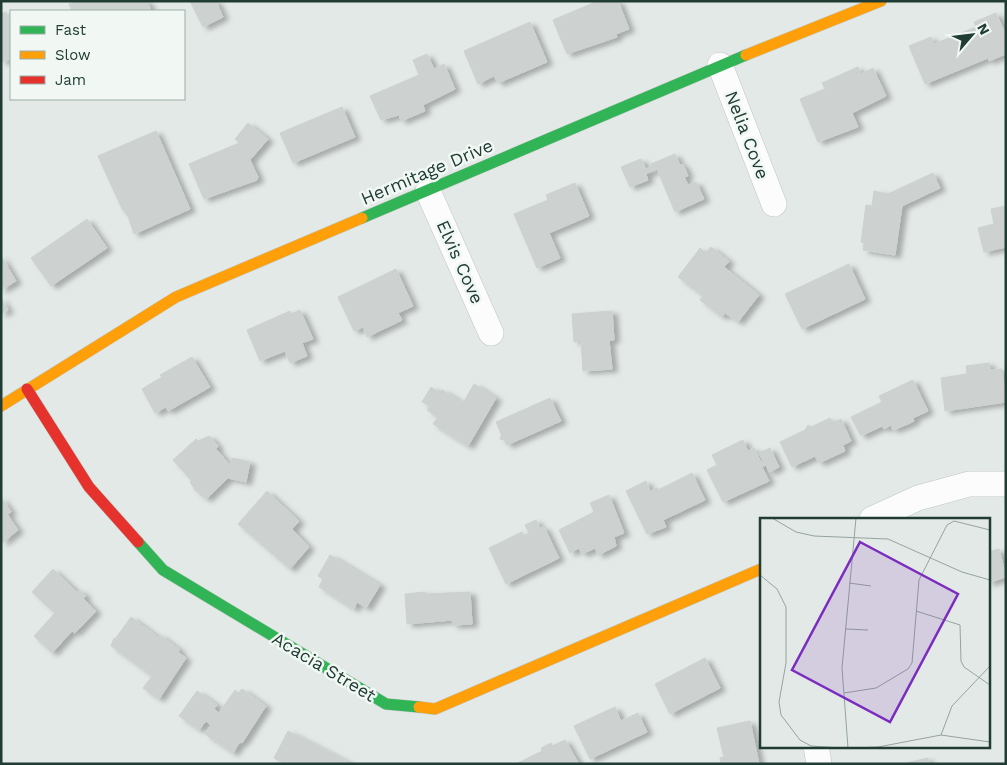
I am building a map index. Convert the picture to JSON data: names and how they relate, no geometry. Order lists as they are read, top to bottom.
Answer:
{
  "streets": {
    "street": [
      "Nelia Cove",
      "Hermitage Drive",
      "Elvis Cove",
      "Acacia Street"
    ]
  },
  "crossings": [
    ["Nelia Cove", "Hermitage Drive"],
    ["Hermitage Drive", "Elvis Cove"],
    ["Hermitage Drive", "Acacia Street"]
  ],
  "legend": ["Fast", "Slow", "Jam"],
  "north": "top right"
}
